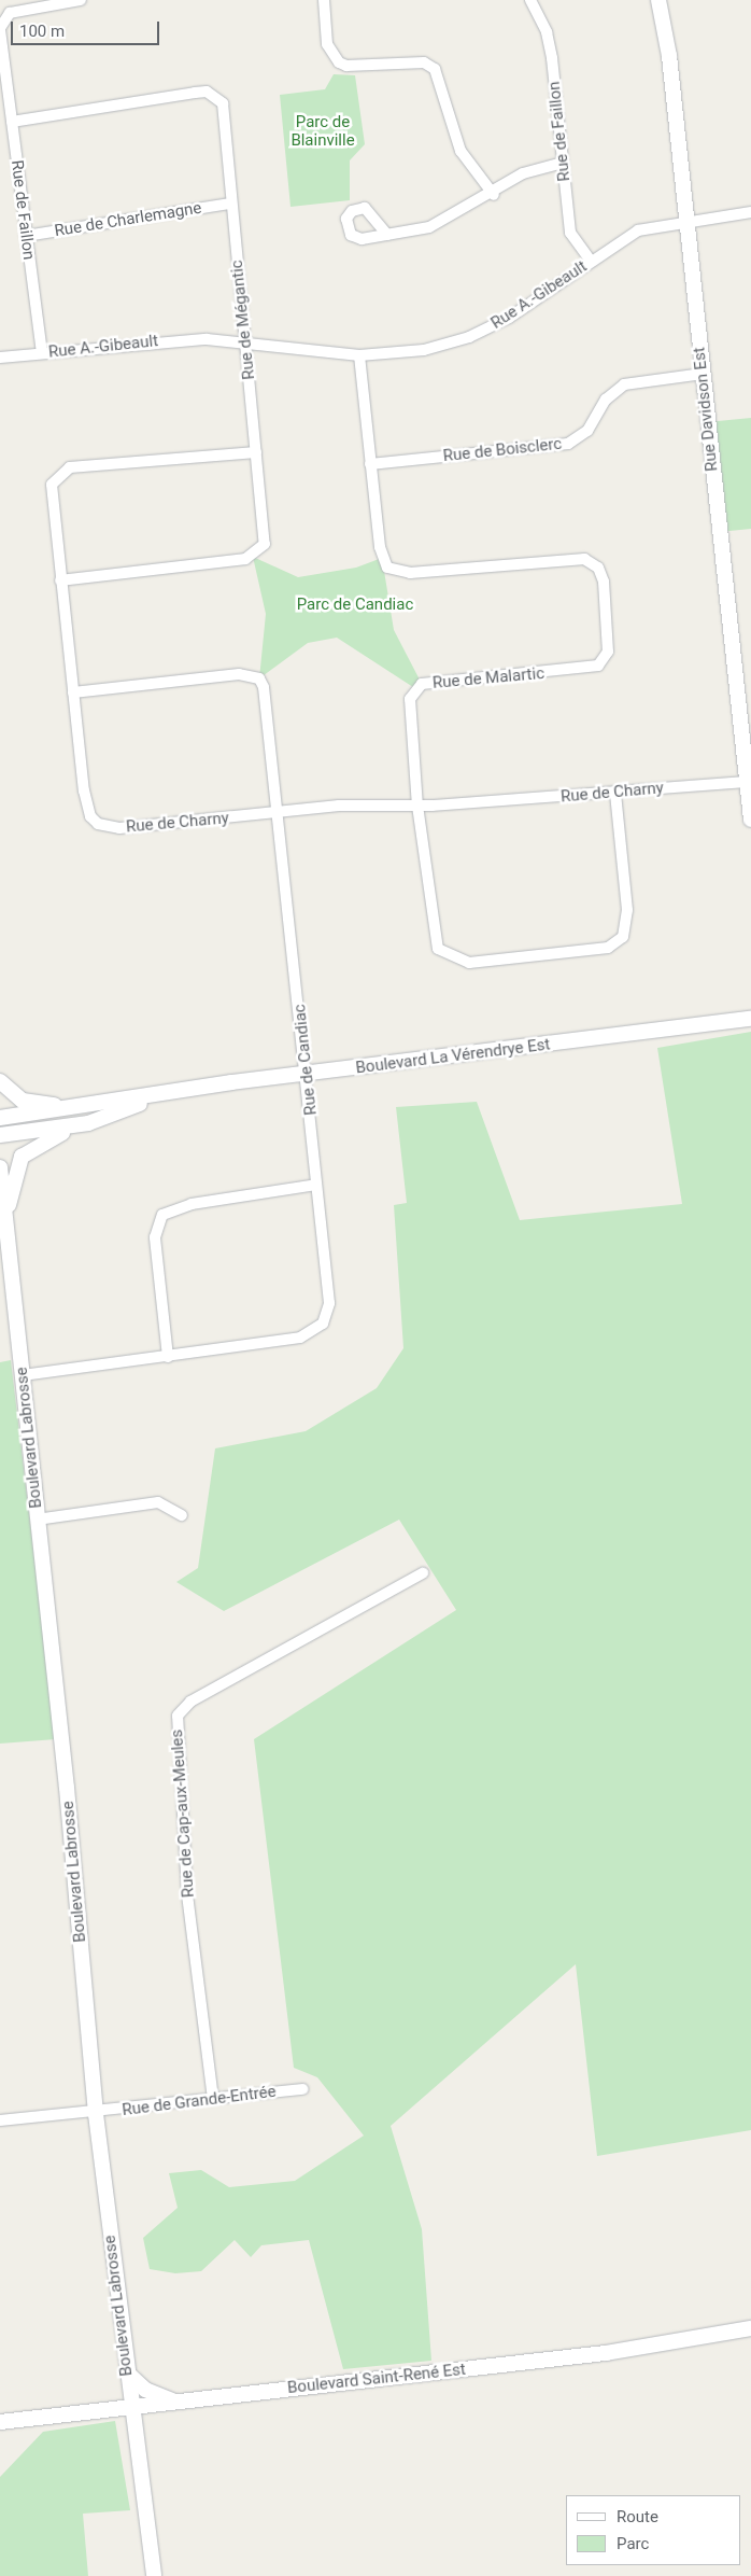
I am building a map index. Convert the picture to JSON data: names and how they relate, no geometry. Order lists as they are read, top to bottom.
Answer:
{
  "streets": {
    "street": [
      "Rue de Faillon",
      "Rue de Charlemagne",
      "Rue A.-Gibeault",
      "Rue de Mégantic",
      "Rue Davidson Est",
      "Rue de Boisclerc",
      "Rue de Malartic",
      "Rue de Charny",
      "Boulevard La Vérendrye Est",
      "Rue de Candiac",
      "Boulevard Labrosse",
      "Rue de Cap-aux-Meules",
      "Rue de Grande-Entrée",
      "Boulevard Saint-René Est"
    ]
  },
  "crossings": [
    ["Rue de Faillon", "Rue de Charlemagne"],
    ["Rue de Faillon", "Rue A.-Gibeault"],
    ["Rue de Faillon", "Rue de Mégantic"],
    ["Rue de Charlemagne", "Rue de Mégantic"],
    ["Rue A.-Gibeault", "Rue de Mégantic"],
    ["Rue A.-Gibeault", "Rue Davidson Est"],
    ["Rue A.-Gibeault", "Rue de Malartic"],
    ["Rue de Mégantic", "Rue de Charny"],
    ["Rue Davidson Est", "Rue de Boisclerc"],
    ["Rue Davidson Est", "Rue de Charny"],
    ["Rue de Boisclerc", "Rue de Malartic"],
    ["Rue de Malartic", "Rue de Charny"],
    ["Rue de Charny", "Rue de Candiac"],
    ["Boulevard La Vérendrye Est", "Rue de Candiac"],
    ["Rue de Candiac", "Boulevard Labrosse"],
    ["Boulevard Labrosse", "Rue de Grande-Entrée"],
    ["Boulevard Labrosse", "Boulevard Saint-René Est"],
    ["Rue de Cap-aux-Meules", "Rue de Grande-Entrée"]
  ],
  "parks": ["Parc de Blainville", "Parc de Candiac"],
  "legend": ["Route", "Parc"],
  "scale_bar": "100 m"
}
